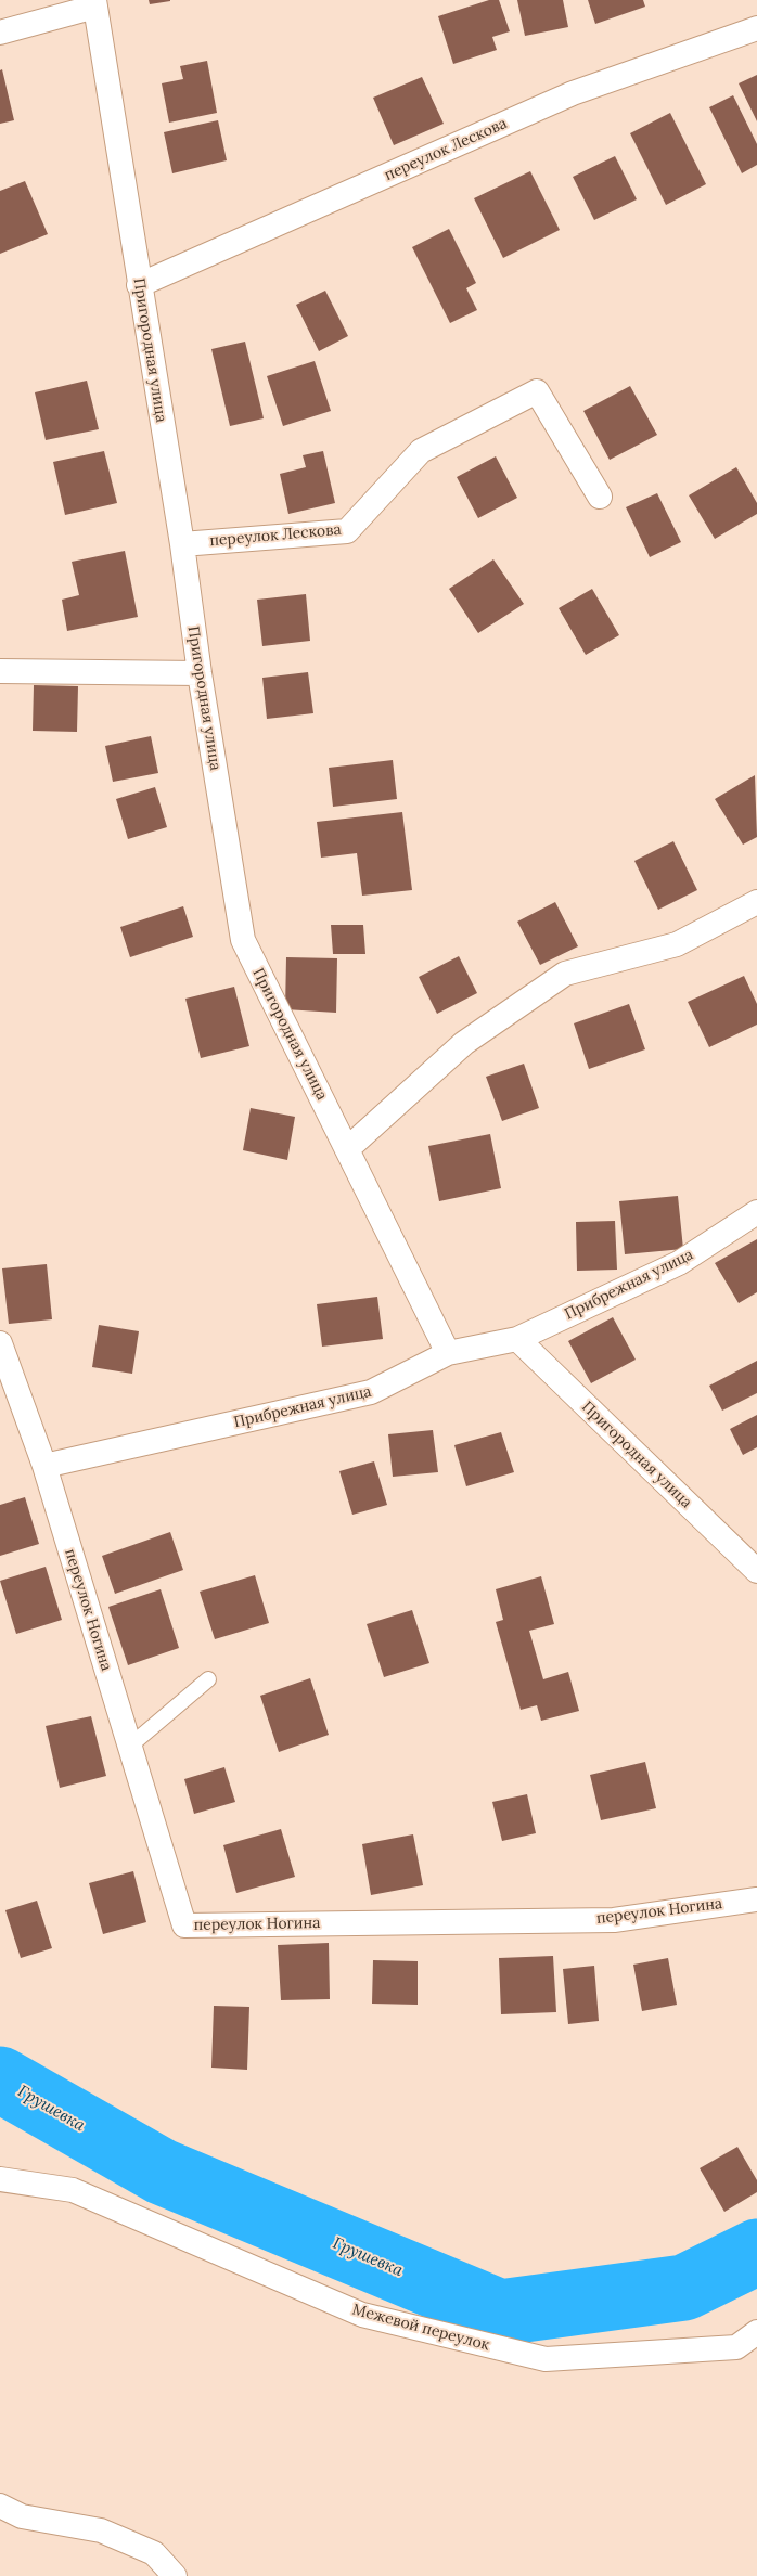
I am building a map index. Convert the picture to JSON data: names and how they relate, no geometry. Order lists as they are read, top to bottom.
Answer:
{
  "streets": {
    "street": [
      "переулок Лескова",
      "Пригородная улица",
      "Прибрежная улица",
      "переулок Ногина",
      "Межевой переулок"
    ]
  },
  "crossings": [
    ["переулок Лескова", "Пригородная улица"],
    ["Пригородная улица", "Прибрежная улица"],
    ["Прибрежная улица", "переулок Ногина"]
  ],
  "water": ["Грушевка"]
}
